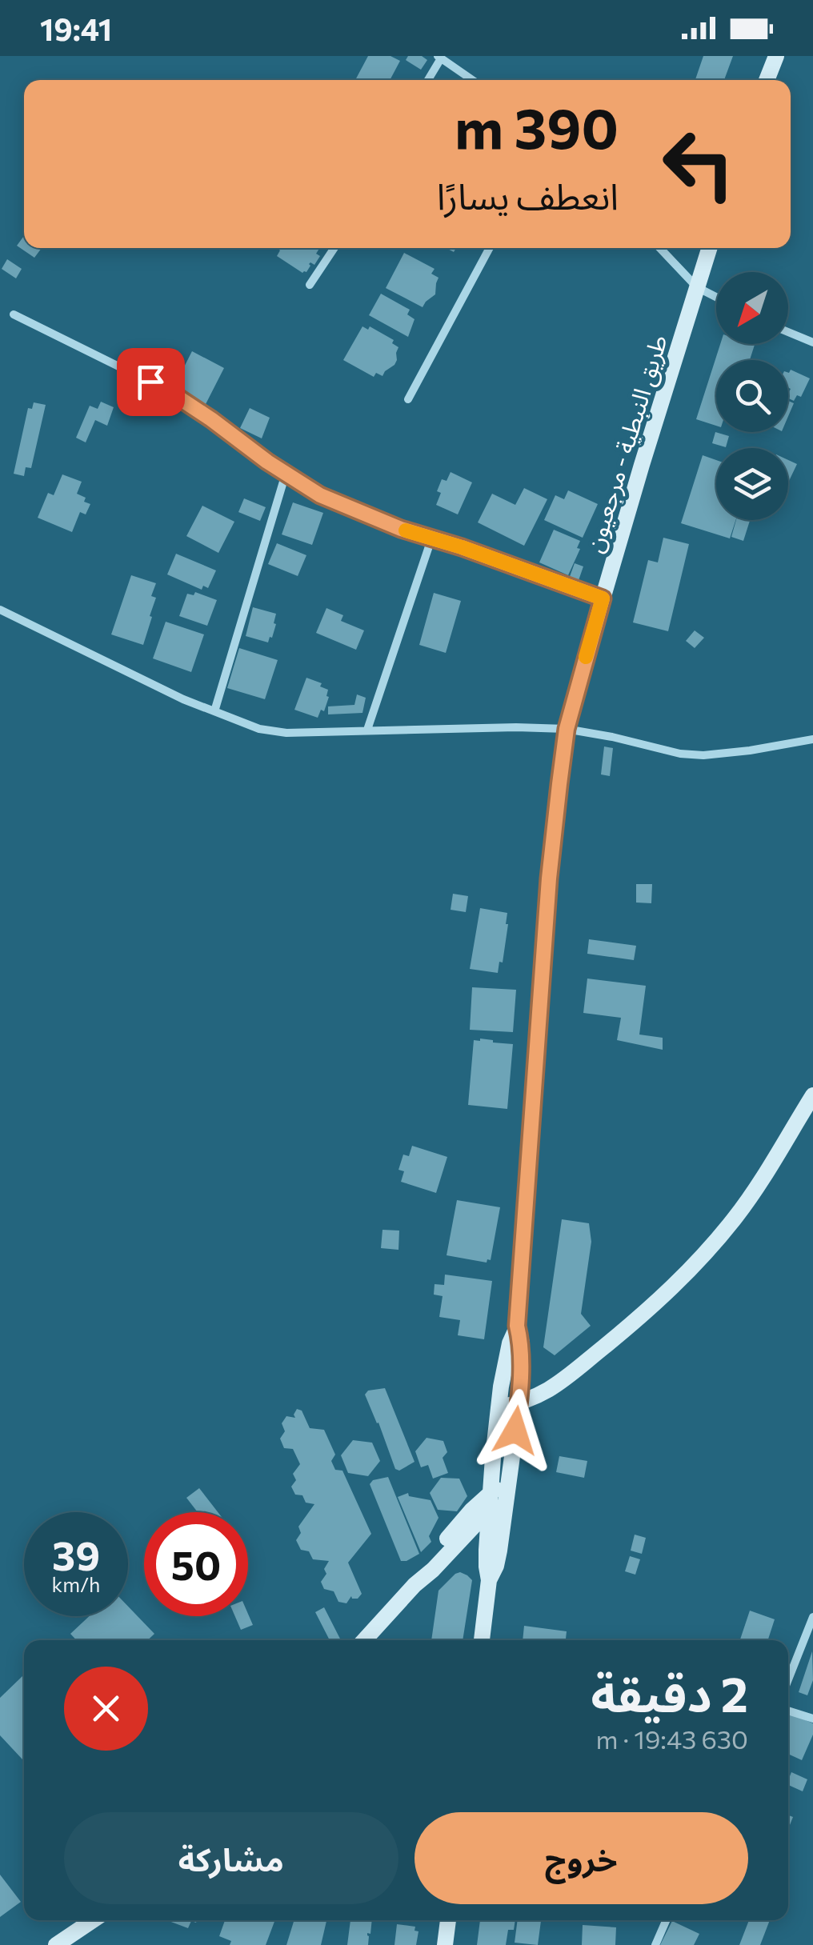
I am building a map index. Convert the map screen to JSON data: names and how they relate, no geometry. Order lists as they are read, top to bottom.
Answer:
{
  "streets": {
    "main road": ["طريق النبطية - مرجعيون"]
  },
  "north": "bottom left",
  "page": {
    "status": "19:41",
    "turn": ["390 m", "انعطف يسارًا"],
    "speed": "39 km/h",
    "limit": "50",
    "heading": ["2 دقيقة", "630 m · 19:43"],
    "buttons": ["خروج", "مشاركة"]
  }
}
